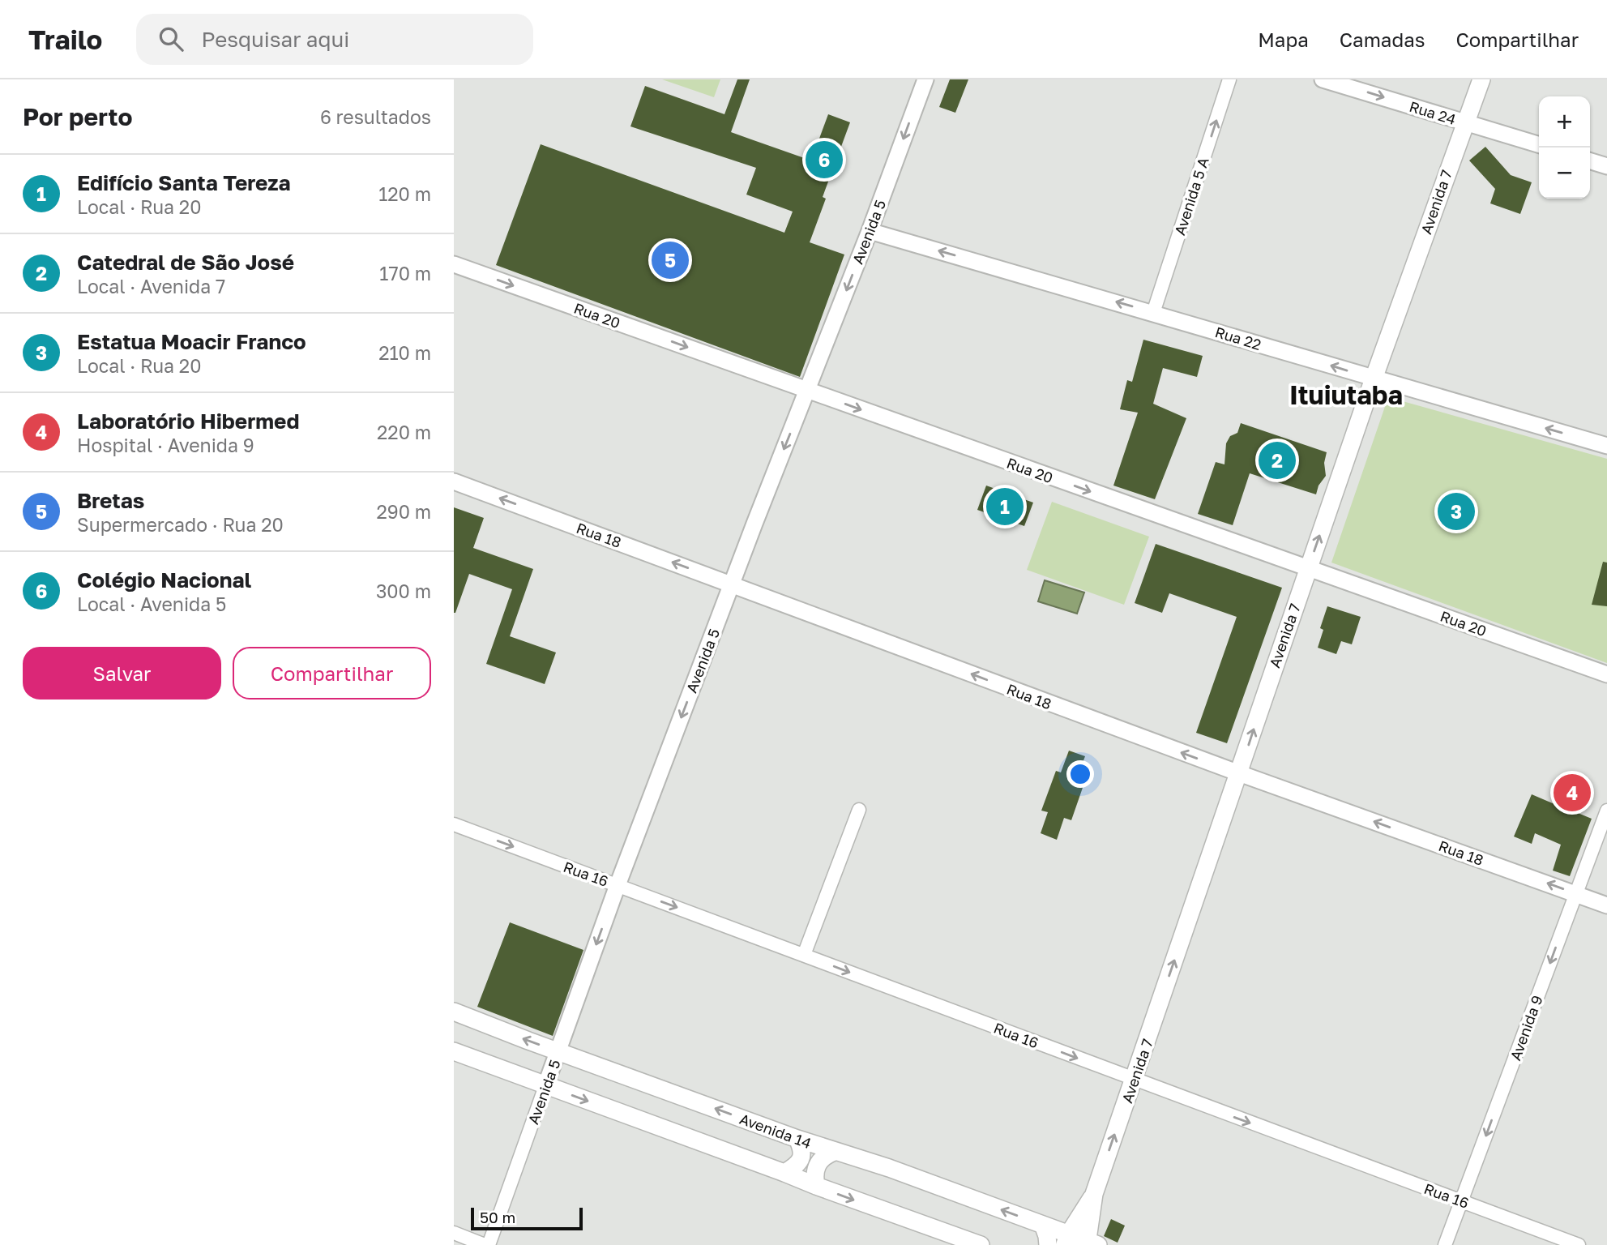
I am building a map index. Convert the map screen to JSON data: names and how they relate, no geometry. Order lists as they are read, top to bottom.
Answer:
{
  "streets": {
    "main road": ["Avenida 7", "Avenida 14"],
    "street": [
      "Rua 24",
      "Avenida 5 A",
      "Avenida 5",
      "Rua 20",
      "Rua 22",
      "Rua 18",
      "Rua 16",
      "Avenida 9"
    ]
  },
  "crossings": [
    ["Rua 24", "Avenida 7"],
    ["Avenida 5 A", "Rua 22"],
    ["Avenida 7", "Rua 20"],
    ["Avenida 7", "Rua 22"],
    ["Avenida 7", "Rua 18"],
    ["Avenida 7", "Rua 16"],
    ["Avenida 7", "Avenida 14"],
    ["Avenida 5", "Rua 20"],
    ["Avenida 5", "Rua 22"],
    ["Avenida 5", "Rua 18"],
    ["Avenida 5", "Rua 16"],
    ["Avenida 5", "Avenida 14"],
    ["Rua 18", "Avenida 9"],
    ["Rua 16", "Avenida 9"]
  ],
  "one_way": [
    "Rua 24",
    "Avenida 5 A",
    "Avenida 7",
    "Avenida 5",
    "Rua 20",
    "Rua 22",
    "Rua 18",
    "Rua 16",
    "Avenida 9"
  ],
  "districts": ["Ituiutaba"],
  "scale_bar": "50 m",
  "page": {
    "header": "Trailo",
    "search": "Pesquisar aqui",
    "nav": ["Mapa", "Camadas", "Compartilhar"],
    "heading": ["Por perto", "6 resultados"],
    "map_buttons": ["+", "−"],
    "pins": [
      "6",
      "5",
      "2",
      "1",
      "3",
      "4"
    ],
    "list": [
      {
        "mark": "1",
        "name": "Edifício Santa Tereza",
        "note": "Local · Rua 20",
        "value": "120 m"
      },
      {
        "mark": "2",
        "name": "Catedral de São José",
        "note": "Local · Avenida 7",
        "value": "170 m"
      },
      {
        "mark": "3",
        "name": "Estatua Moacir Franco",
        "note": "Local · Rua 20",
        "value": "210 m"
      },
      {
        "mark": "4",
        "name": "Laboratório Hibermed",
        "note": "Hospital · Avenida 9",
        "value": "220 m"
      },
      {
        "mark": "5",
        "name": "Bretas",
        "note": "Supermercado · Rua 20",
        "value": "290 m"
      },
      {
        "mark": "6",
        "name": "Colégio Nacional",
        "note": "Local · Avenida 5",
        "value": "300 m"
      }
    ],
    "buttons": ["Salvar", "Compartilhar"],
    "scale": "50 m"
  }
}
